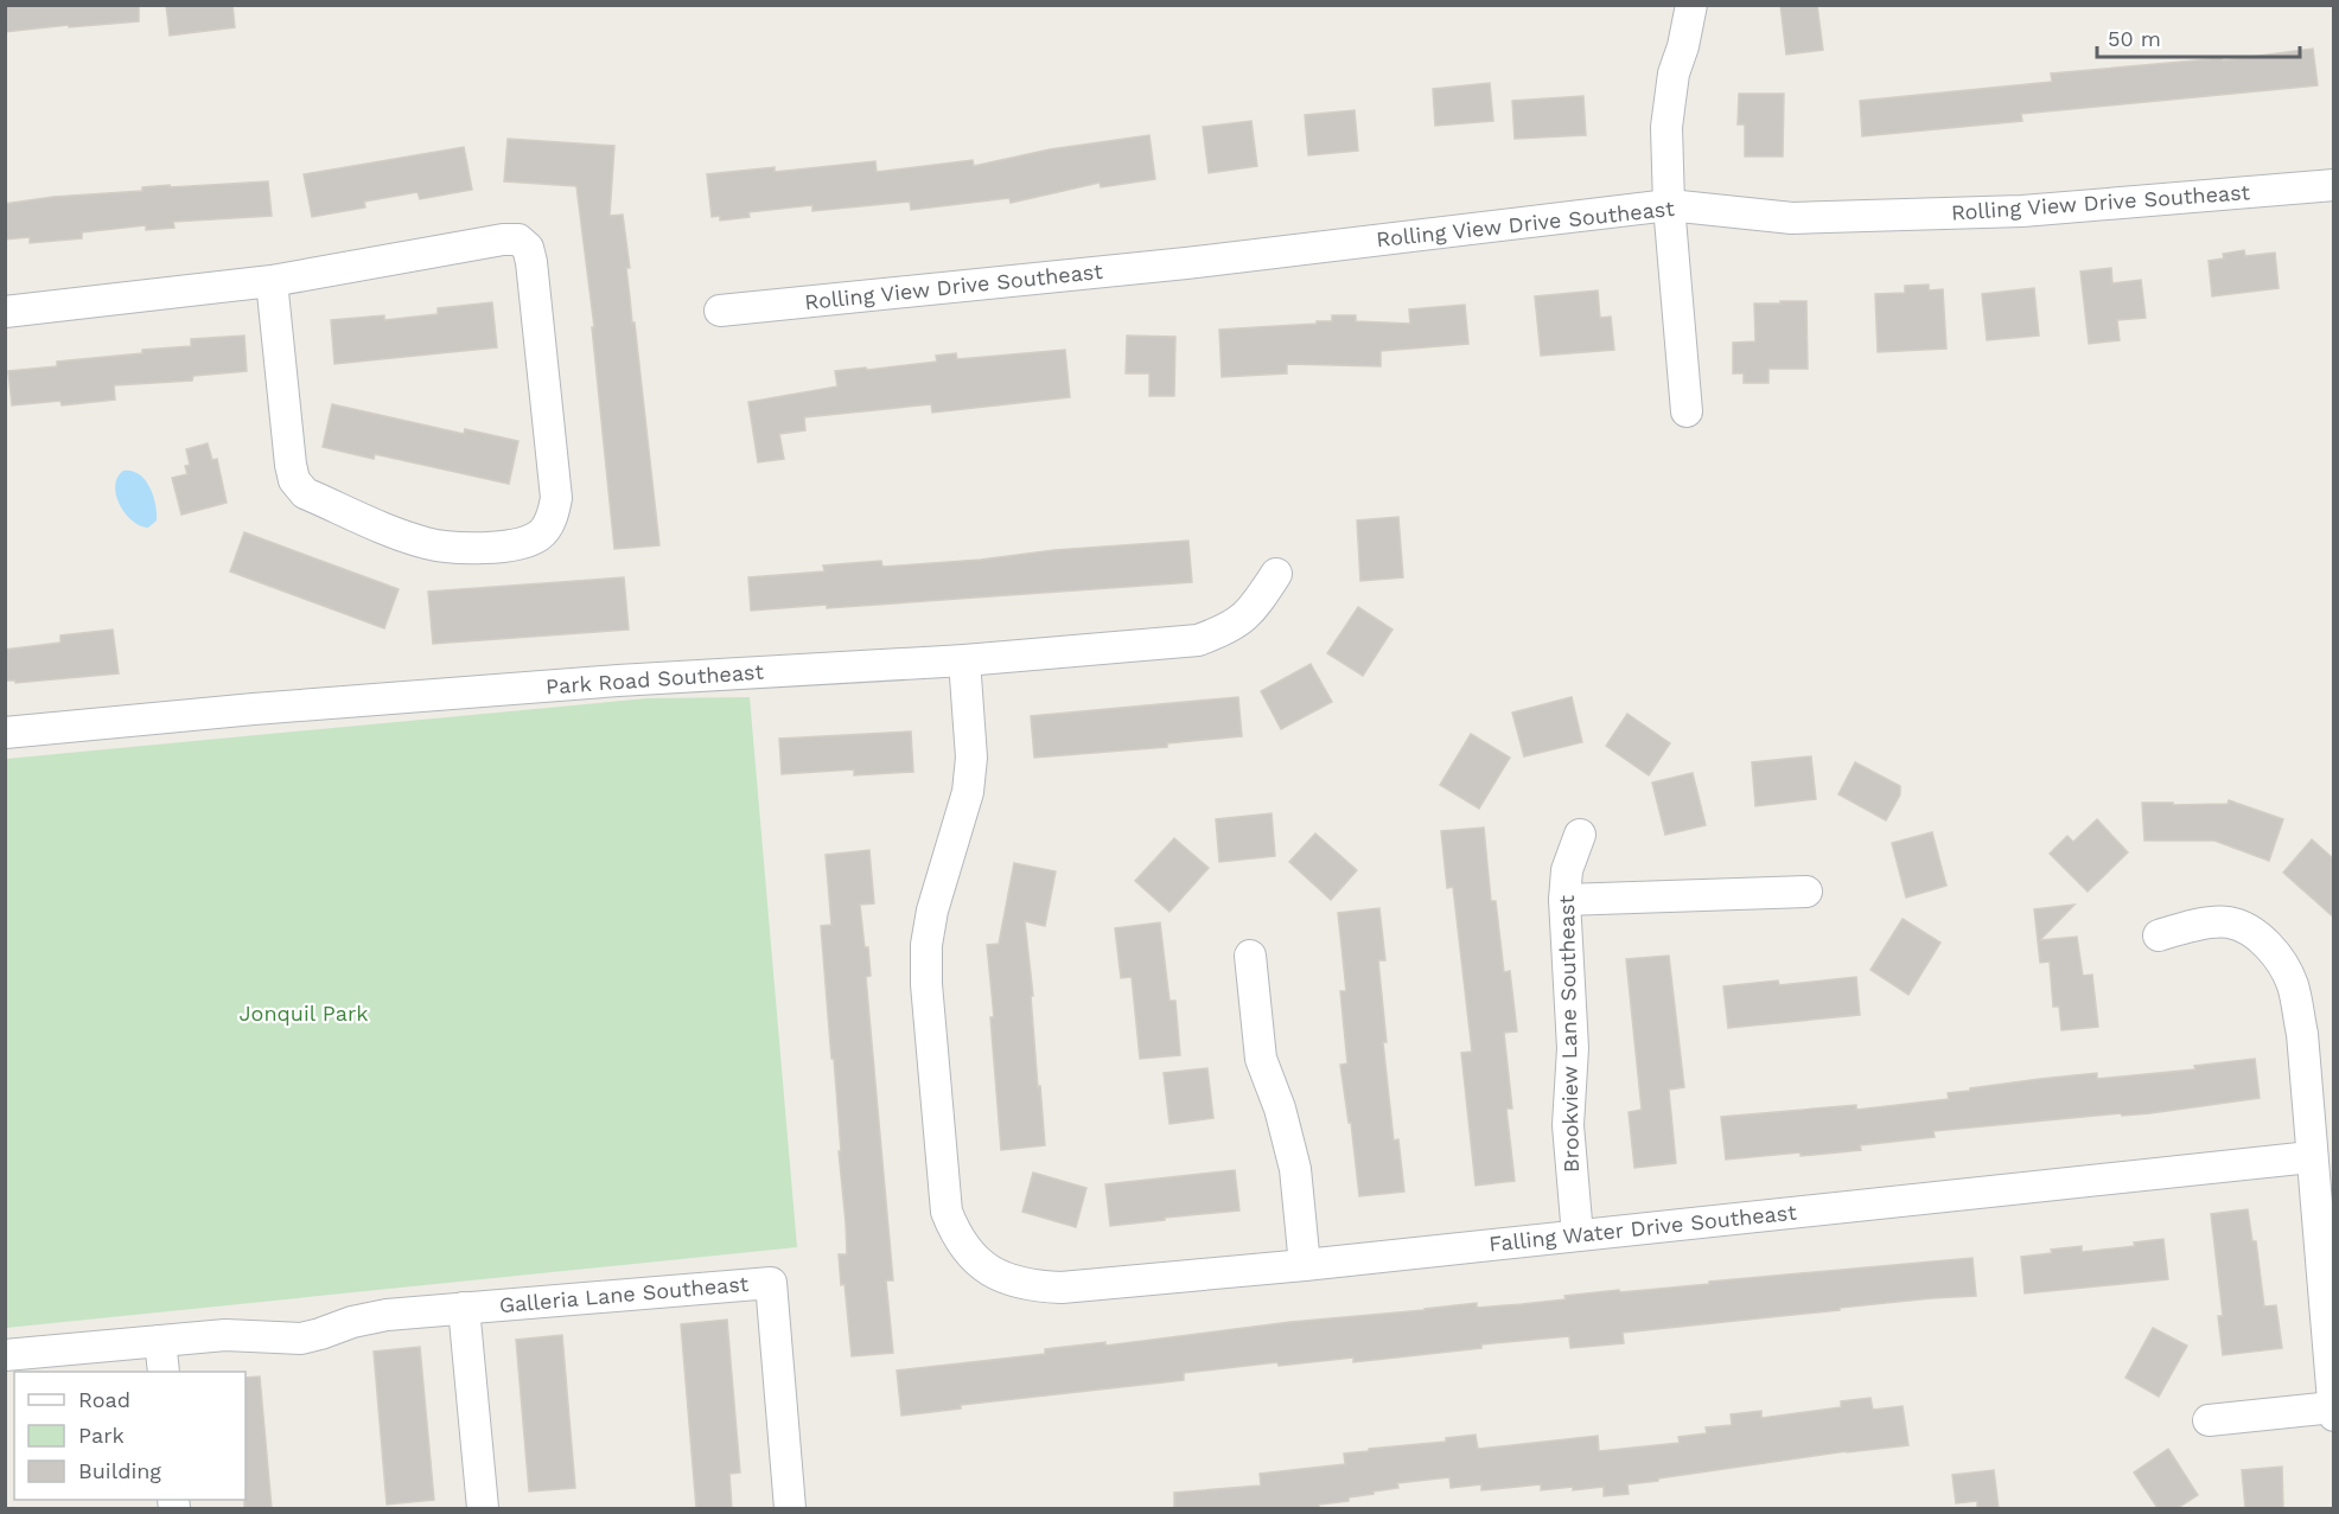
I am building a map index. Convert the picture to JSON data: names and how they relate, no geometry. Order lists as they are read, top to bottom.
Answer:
{
  "streets": {
    "street": [
      "Rolling View Drive Southeast",
      "Park Road Southeast",
      "Brookview Lane Southeast",
      "Falling Water Drive Southeast",
      "Galleria Lane Southeast"
    ]
  },
  "crossings": [
    ["Park Road Southeast", "Falling Water Drive Southeast"],
    ["Brookview Lane Southeast", "Falling Water Drive Southeast"]
  ],
  "parks": ["Jonquil Park"],
  "legend": ["Road", "Park", "Building"],
  "scale_bar": "50 m"
}
